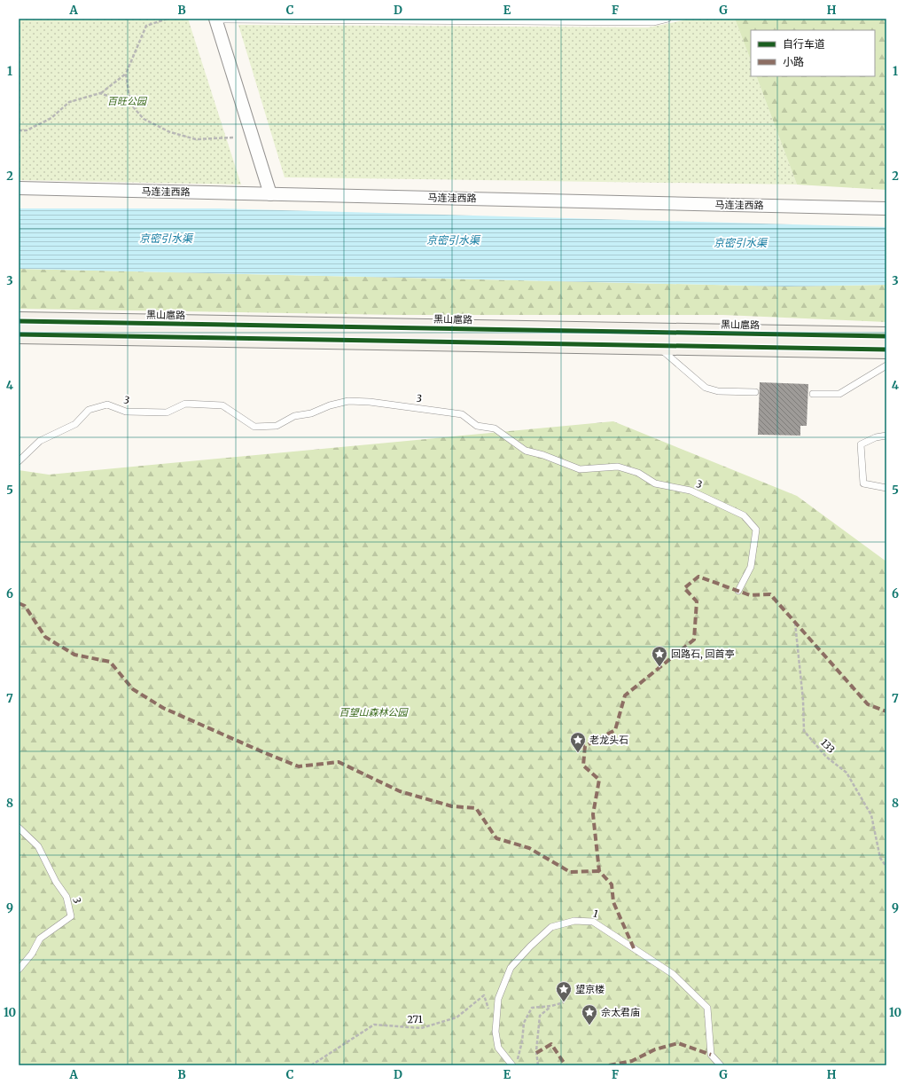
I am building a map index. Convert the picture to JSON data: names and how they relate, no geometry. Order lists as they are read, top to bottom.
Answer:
{
  "streets": {
    "main road": ["黑山扈路"],
    "street": ["马连洼西路"],
    "lane": ["3", "1"],
    "path": ["133", "271"]
  },
  "crossings": [
    ["1", "271"]
  ],
  "water": ["京密引水渠"],
  "parks": ["百旺公园", "百望山森林公园"],
  "places": {
    "place": [
      "回路石, 回首亭",
      "老龙头石",
      "望京楼",
      "佘太君庙"
    ]
  },
  "legend": ["自行车道", "小路"],
  "grid": {
    "columns": [
      "A",
      "B",
      "C",
      "D",
      "E",
      "F",
      "G",
      "H"
    ],
    "rows": [
      "1",
      "2",
      "3",
      "4",
      "5",
      "6",
      "7",
      "8",
      "9",
      "10"
    ]
  }
}
